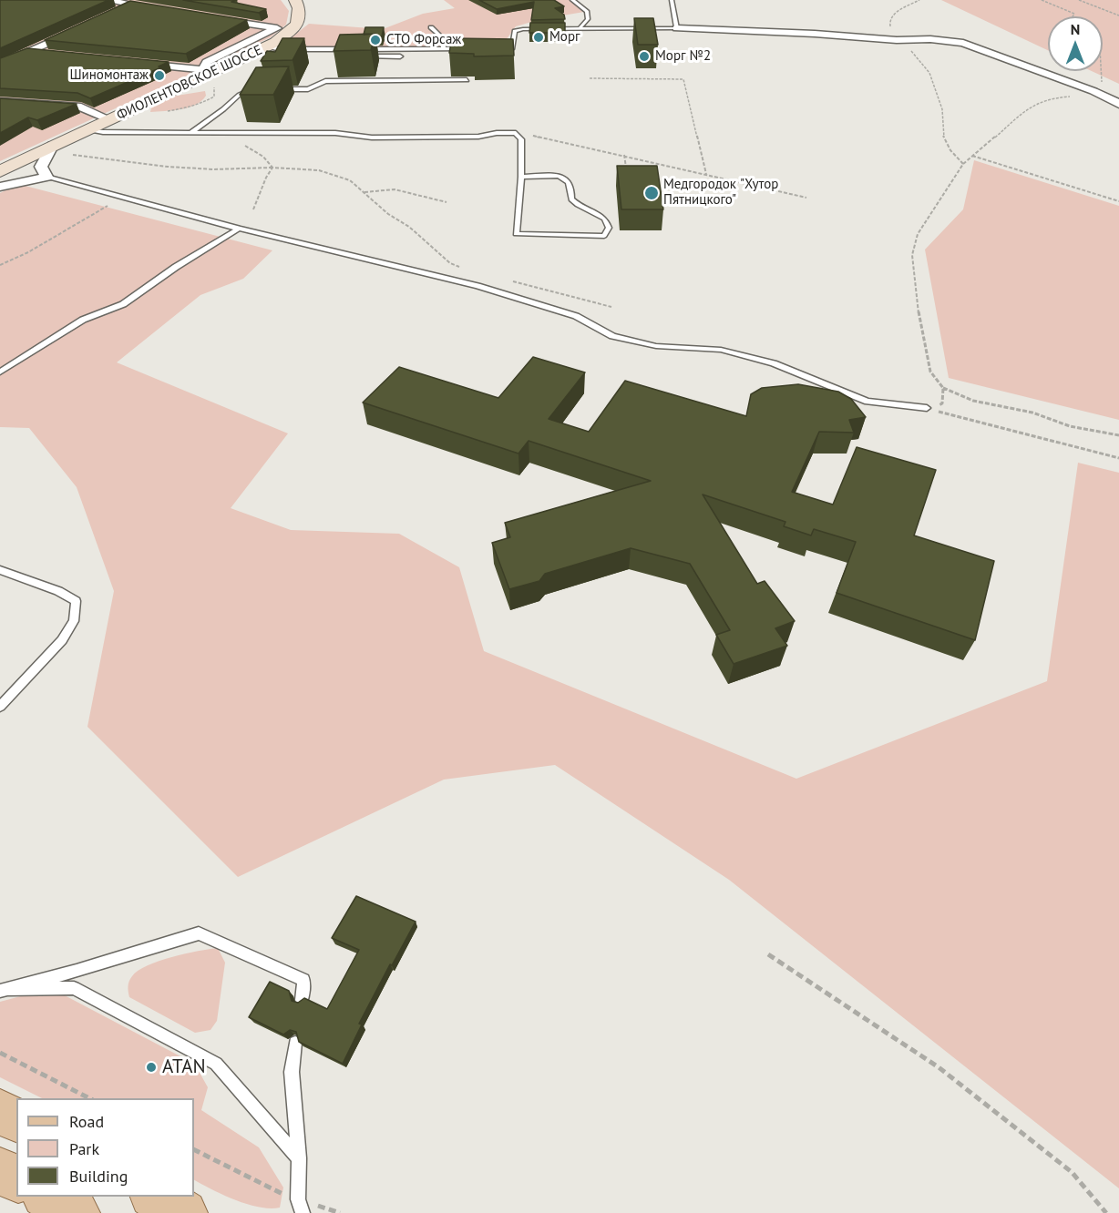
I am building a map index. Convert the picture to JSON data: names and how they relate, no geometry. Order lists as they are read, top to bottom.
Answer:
{
  "streets": {
    "main road": ["ФИОЛЕНТОВСКОЕ ШОССЕ"]
  },
  "places": [
    "Морг",
    "СТО Форсаж",
    "Морг №2",
    "Шиномонтаж",
    "Медгородок \"Хутор Пятницкого\"",
    "ATAN"
  ],
  "legend": ["Road", "Park", "Building"],
  "north": "top"
}
